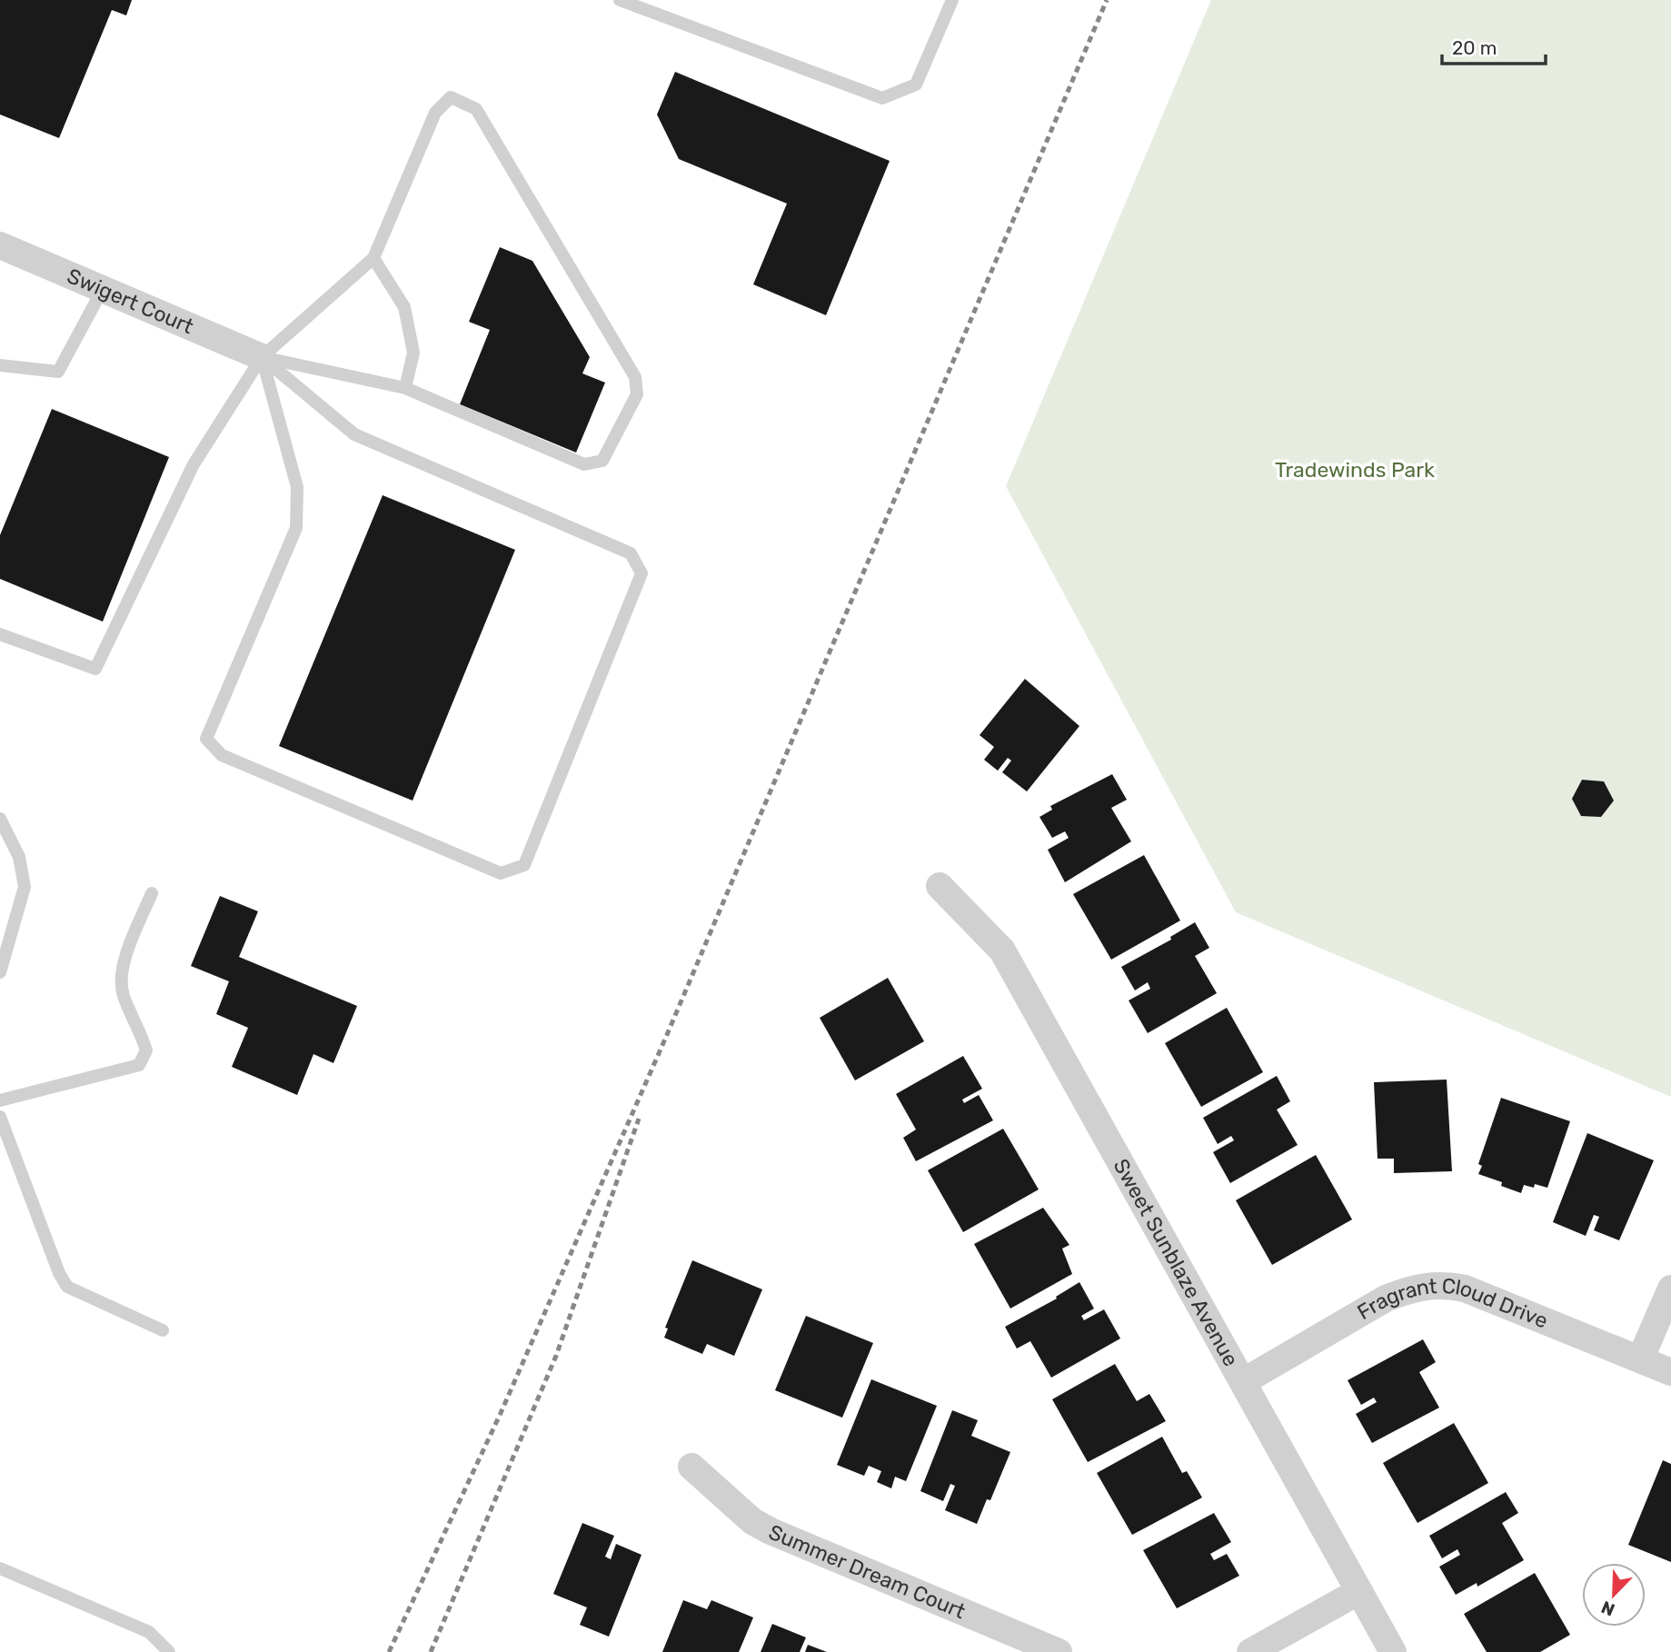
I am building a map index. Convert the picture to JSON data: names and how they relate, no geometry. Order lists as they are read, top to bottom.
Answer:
{
  "streets": {
    "street": [
      "Swigert Court",
      "Sweet Sunblaze Avenue",
      "Fragrant Cloud Drive",
      "Summer Dream Court"
    ]
  },
  "crossings": [
    ["Sweet Sunblaze Avenue", "Fragrant Cloud Drive"]
  ],
  "parks": ["Tradewinds Park"],
  "scale_bar": "20 m",
  "north": "bottom left"
}
